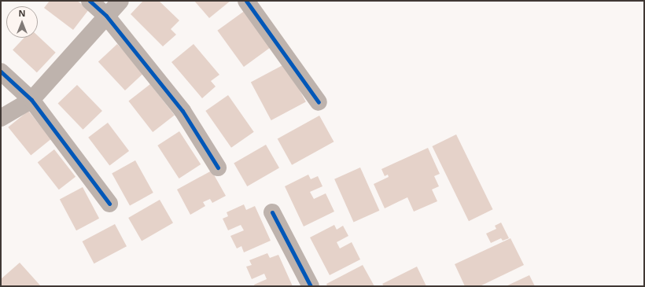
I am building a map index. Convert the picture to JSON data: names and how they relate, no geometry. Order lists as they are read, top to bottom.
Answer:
{
  "north": "top"
}
